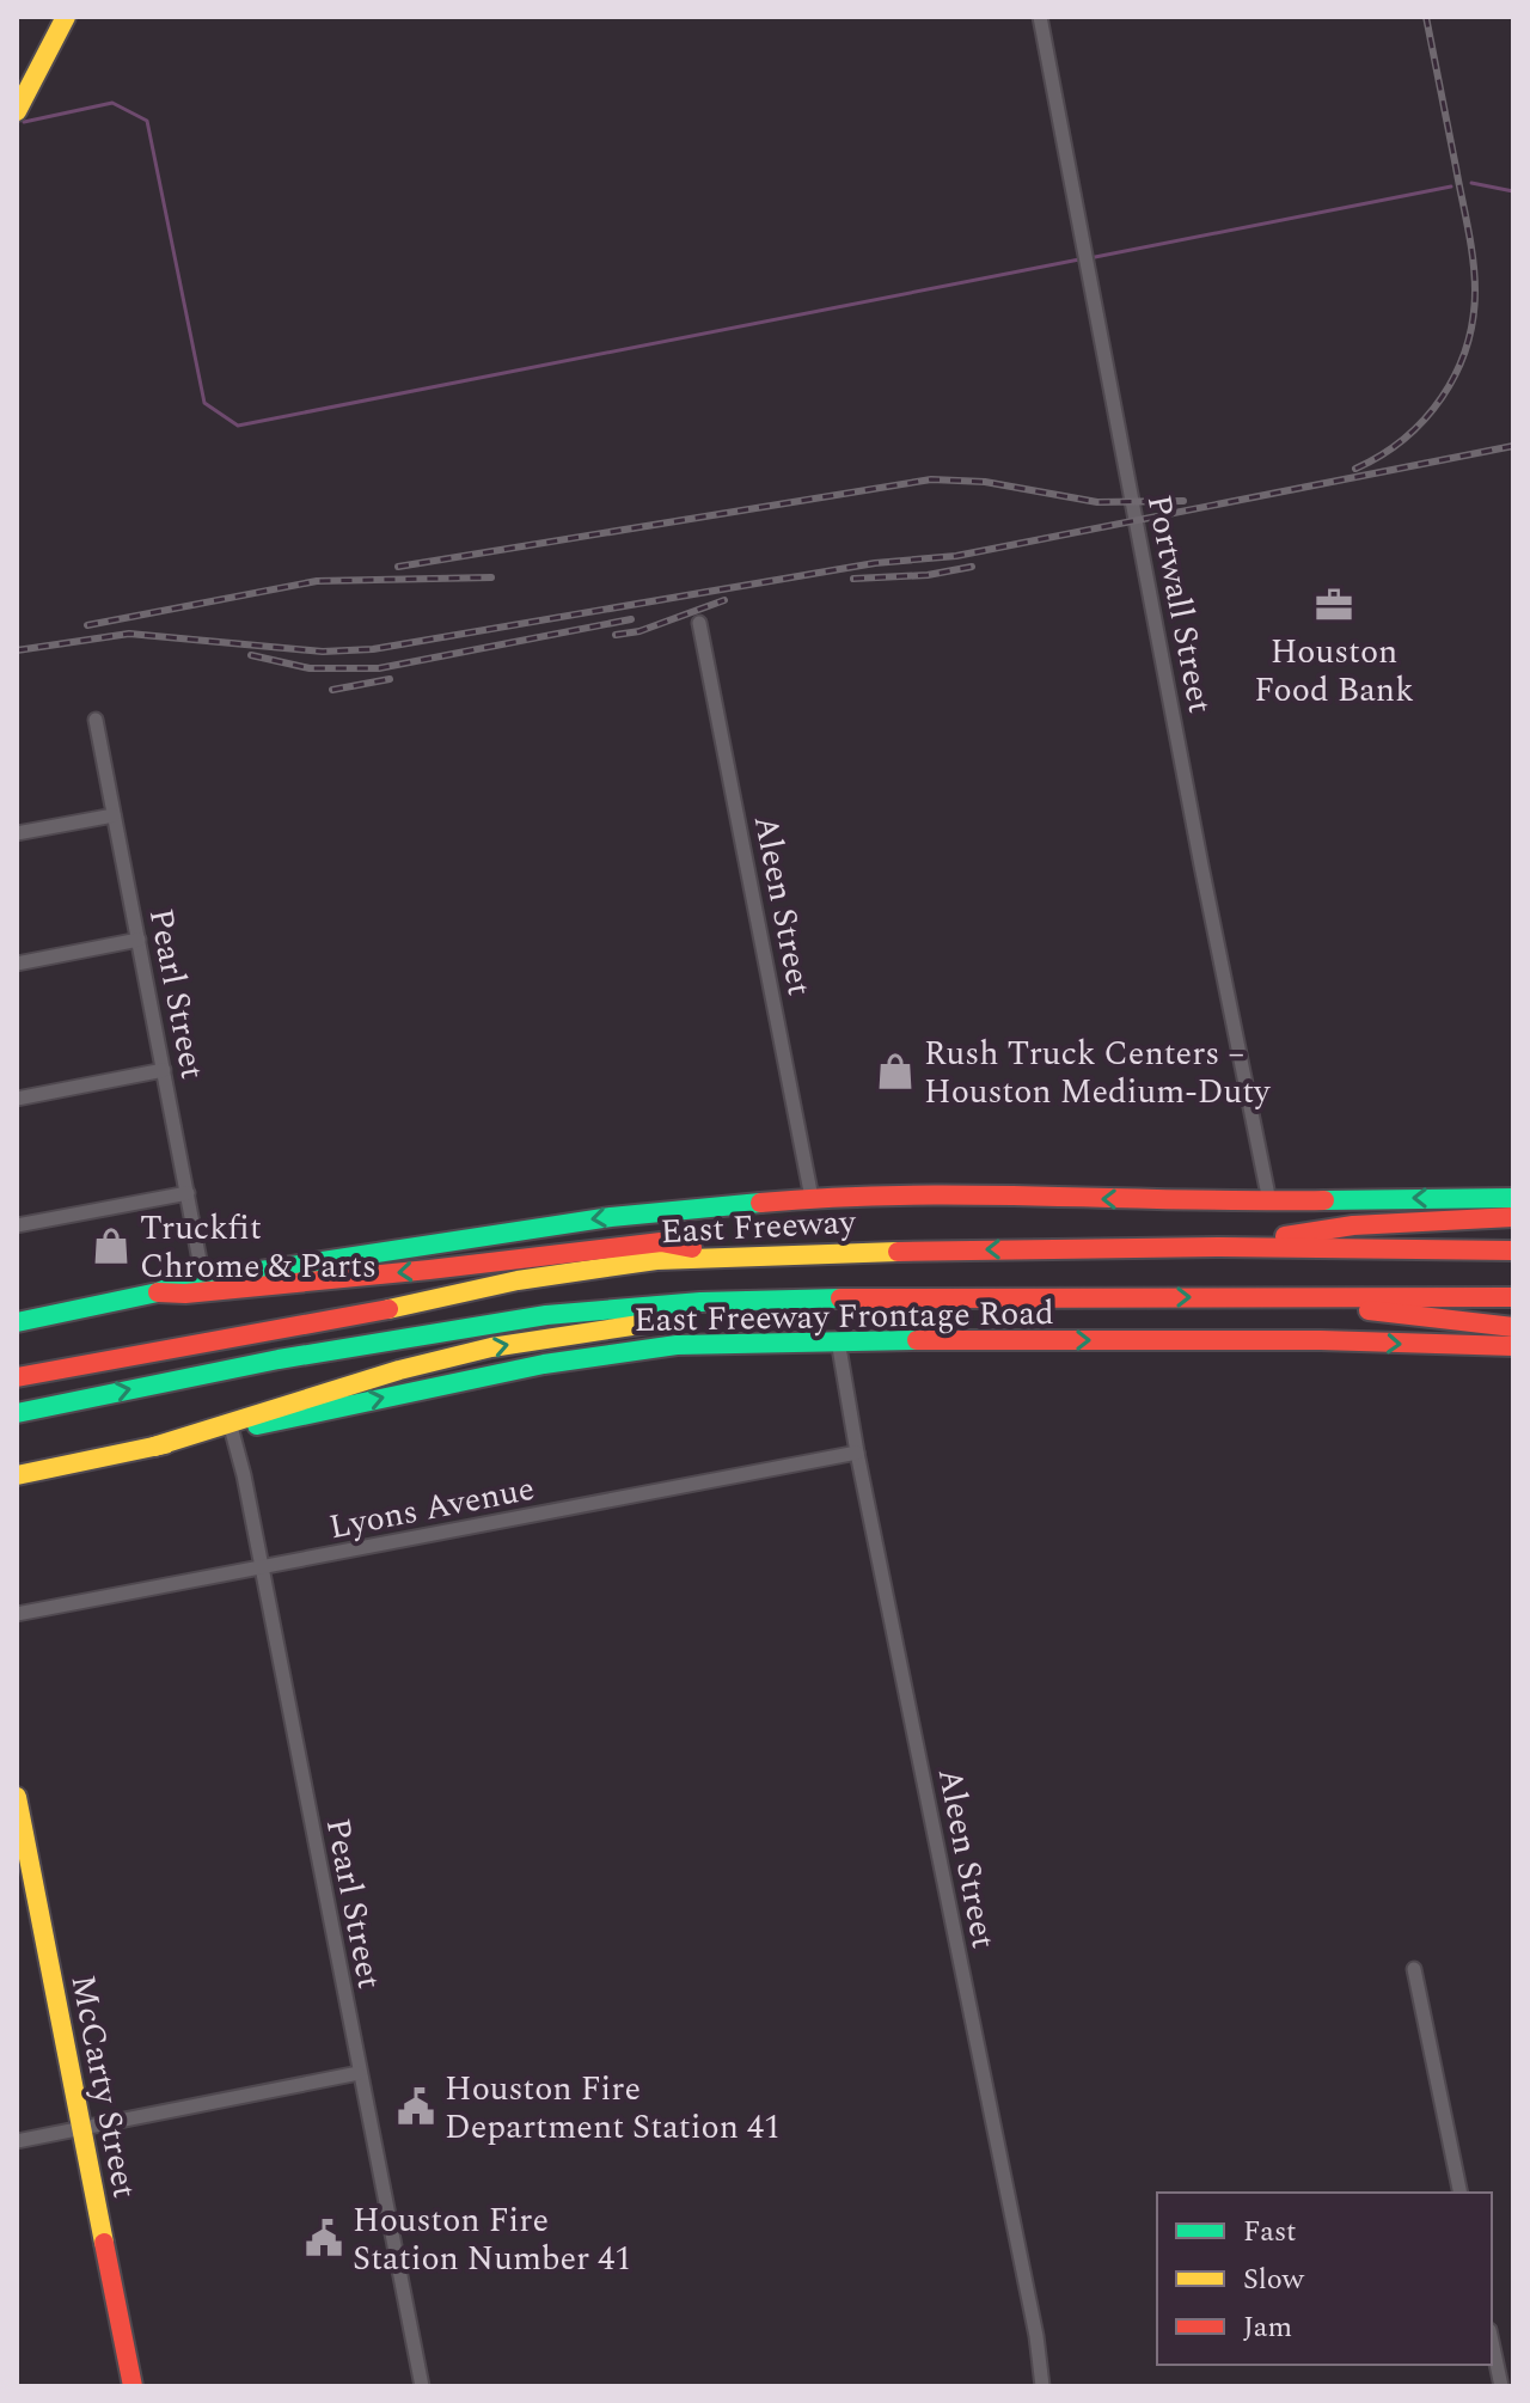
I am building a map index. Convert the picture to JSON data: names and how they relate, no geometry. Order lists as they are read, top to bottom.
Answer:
{
  "streets": {
    "main road": ["East Freeway", "East Freeway Frontage Road", "McCarty Street"],
    "street": [
      "Portwall Street",
      "Aleen Street",
      "Pearl Street",
      "Lyons Avenue"
    ]
  },
  "crossings": [
    ["Aleen Street", "East Freeway Frontage Road"],
    ["Aleen Street", "Lyons Avenue"],
    ["Pearl Street", "East Freeway Frontage Road"],
    ["Pearl Street", "Lyons Avenue"]
  ],
  "places": {
    "office": ["Houston Food Bank"],
    "shop": ["Rush Truck Centers – Houston Medium-Duty", "Truckfit Chrome & Parts"],
    "public building": ["Houston Fire Department Station 41", "Houston Fire Station Number 41"]
  },
  "legend": ["Fast", "Slow", "Jam"]
}
